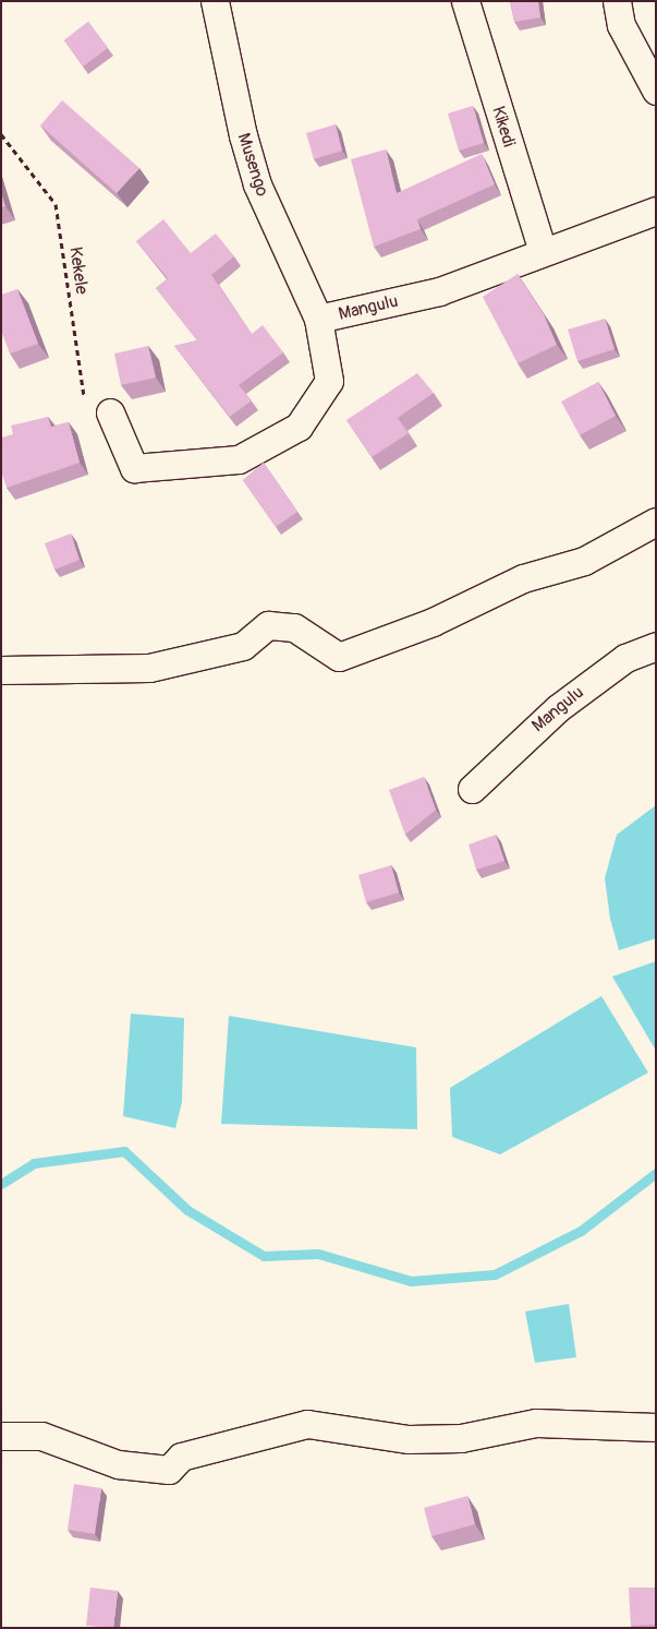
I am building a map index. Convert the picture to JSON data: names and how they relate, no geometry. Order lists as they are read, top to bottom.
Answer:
{
  "streets": {
    "street": ["Kikedi", "Musengo", "Mangulu"],
    "path": ["Kekele"]
  },
  "crossings": [
    ["Kikedi", "Mangulu"],
    ["Musengo", "Mangulu"],
    ["Kekele", "Mangulu"]
  ]
}
